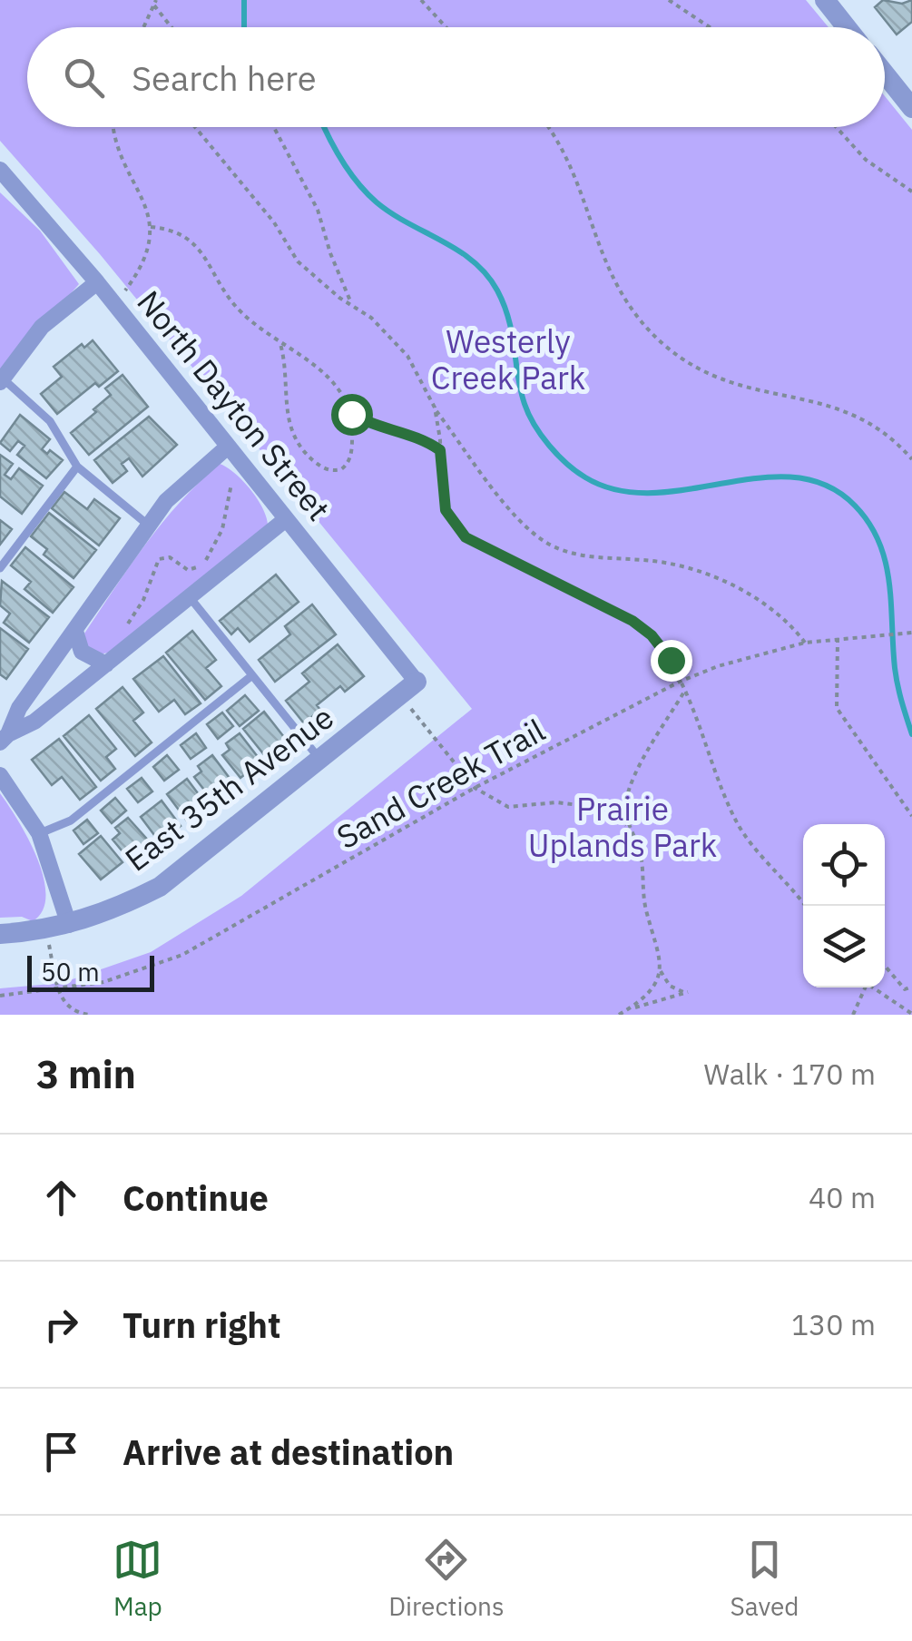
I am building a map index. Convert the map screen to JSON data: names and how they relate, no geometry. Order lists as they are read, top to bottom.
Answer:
{
  "streets": {
    "street": ["North Dayton Street", "East 35th Avenue"],
    "path": ["Sand Creek Trail"]
  },
  "crossings": [
    ["North Dayton Street", "East 35th Avenue"]
  ],
  "parks": ["Westerly Creek Park", "Prairie Uplands Park"],
  "scale_bar": "50 m",
  "page": {
    "search": "Search here",
    "scale": "50 m",
    "heading": ["3 min", "Walk · 170 m"],
    "list": [
      ["Continue", "40 m"],
      ["Turn right", "130 m"],
      "Arrive at destination"
    ],
    "nav": ["Map", "Directions", "Saved"]
  }
}
